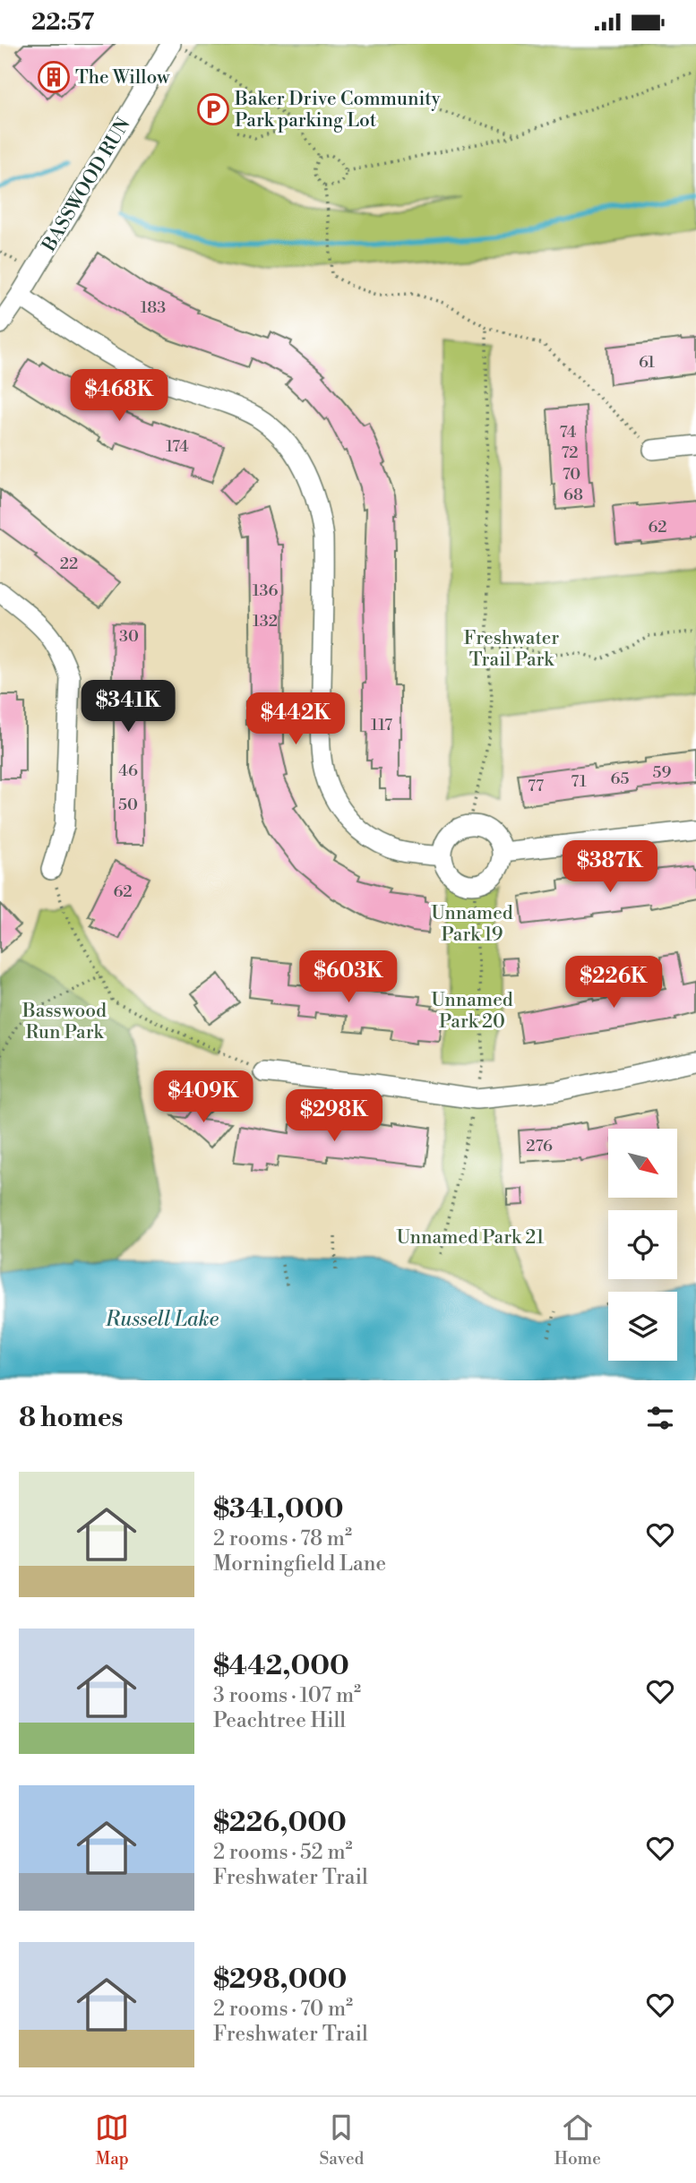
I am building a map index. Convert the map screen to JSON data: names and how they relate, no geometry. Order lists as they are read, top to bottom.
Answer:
{
  "streets": {
    "street": ["BASSWOOD RUN"]
  },
  "water": ["Russell Lake"],
  "parks": [
    "Freshwater Trail Park",
    "Unnamed Park 19",
    "Unnamed Park 20",
    "Basswood Run Park",
    "Unnamed Park 21"
  ],
  "places": {
    "building": ["The Willow"],
    "parking": ["Baker Drive Community Park parking Lot"]
  },
  "house_numbers": [
    "183",
    "61",
    "74",
    "174",
    "72",
    "70",
    "68",
    "62",
    "22",
    "136",
    "132",
    "30",
    "117",
    "46",
    "59",
    "65",
    "71",
    "77",
    "50",
    "62",
    "276"
  ],
  "north": "bottom right",
  "page": {
    "status": "22:57",
    "price": [
      "$468K",
      "$341K",
      "$442K",
      "$387K",
      "$603K",
      "$226K",
      "$409K",
      "$298K"
    ],
    "heading": "8 homes",
    "list": [
      {
        "name": "$341,000",
        "note": "2 rooms · 78 m² · Morningfield Lane"
      },
      {
        "name": "$442,000",
        "note": "3 rooms · 107 m² · Peachtree Hill"
      },
      {
        "name": "$226,000",
        "note": "2 rooms · 52 m² · Freshwater Trail"
      },
      {
        "name": "$298,000",
        "note": "2 rooms · 70 m² · Freshwater Trail"
      }
    ],
    "tabs": ["Map", "Saved", "Home"]
  }
}
